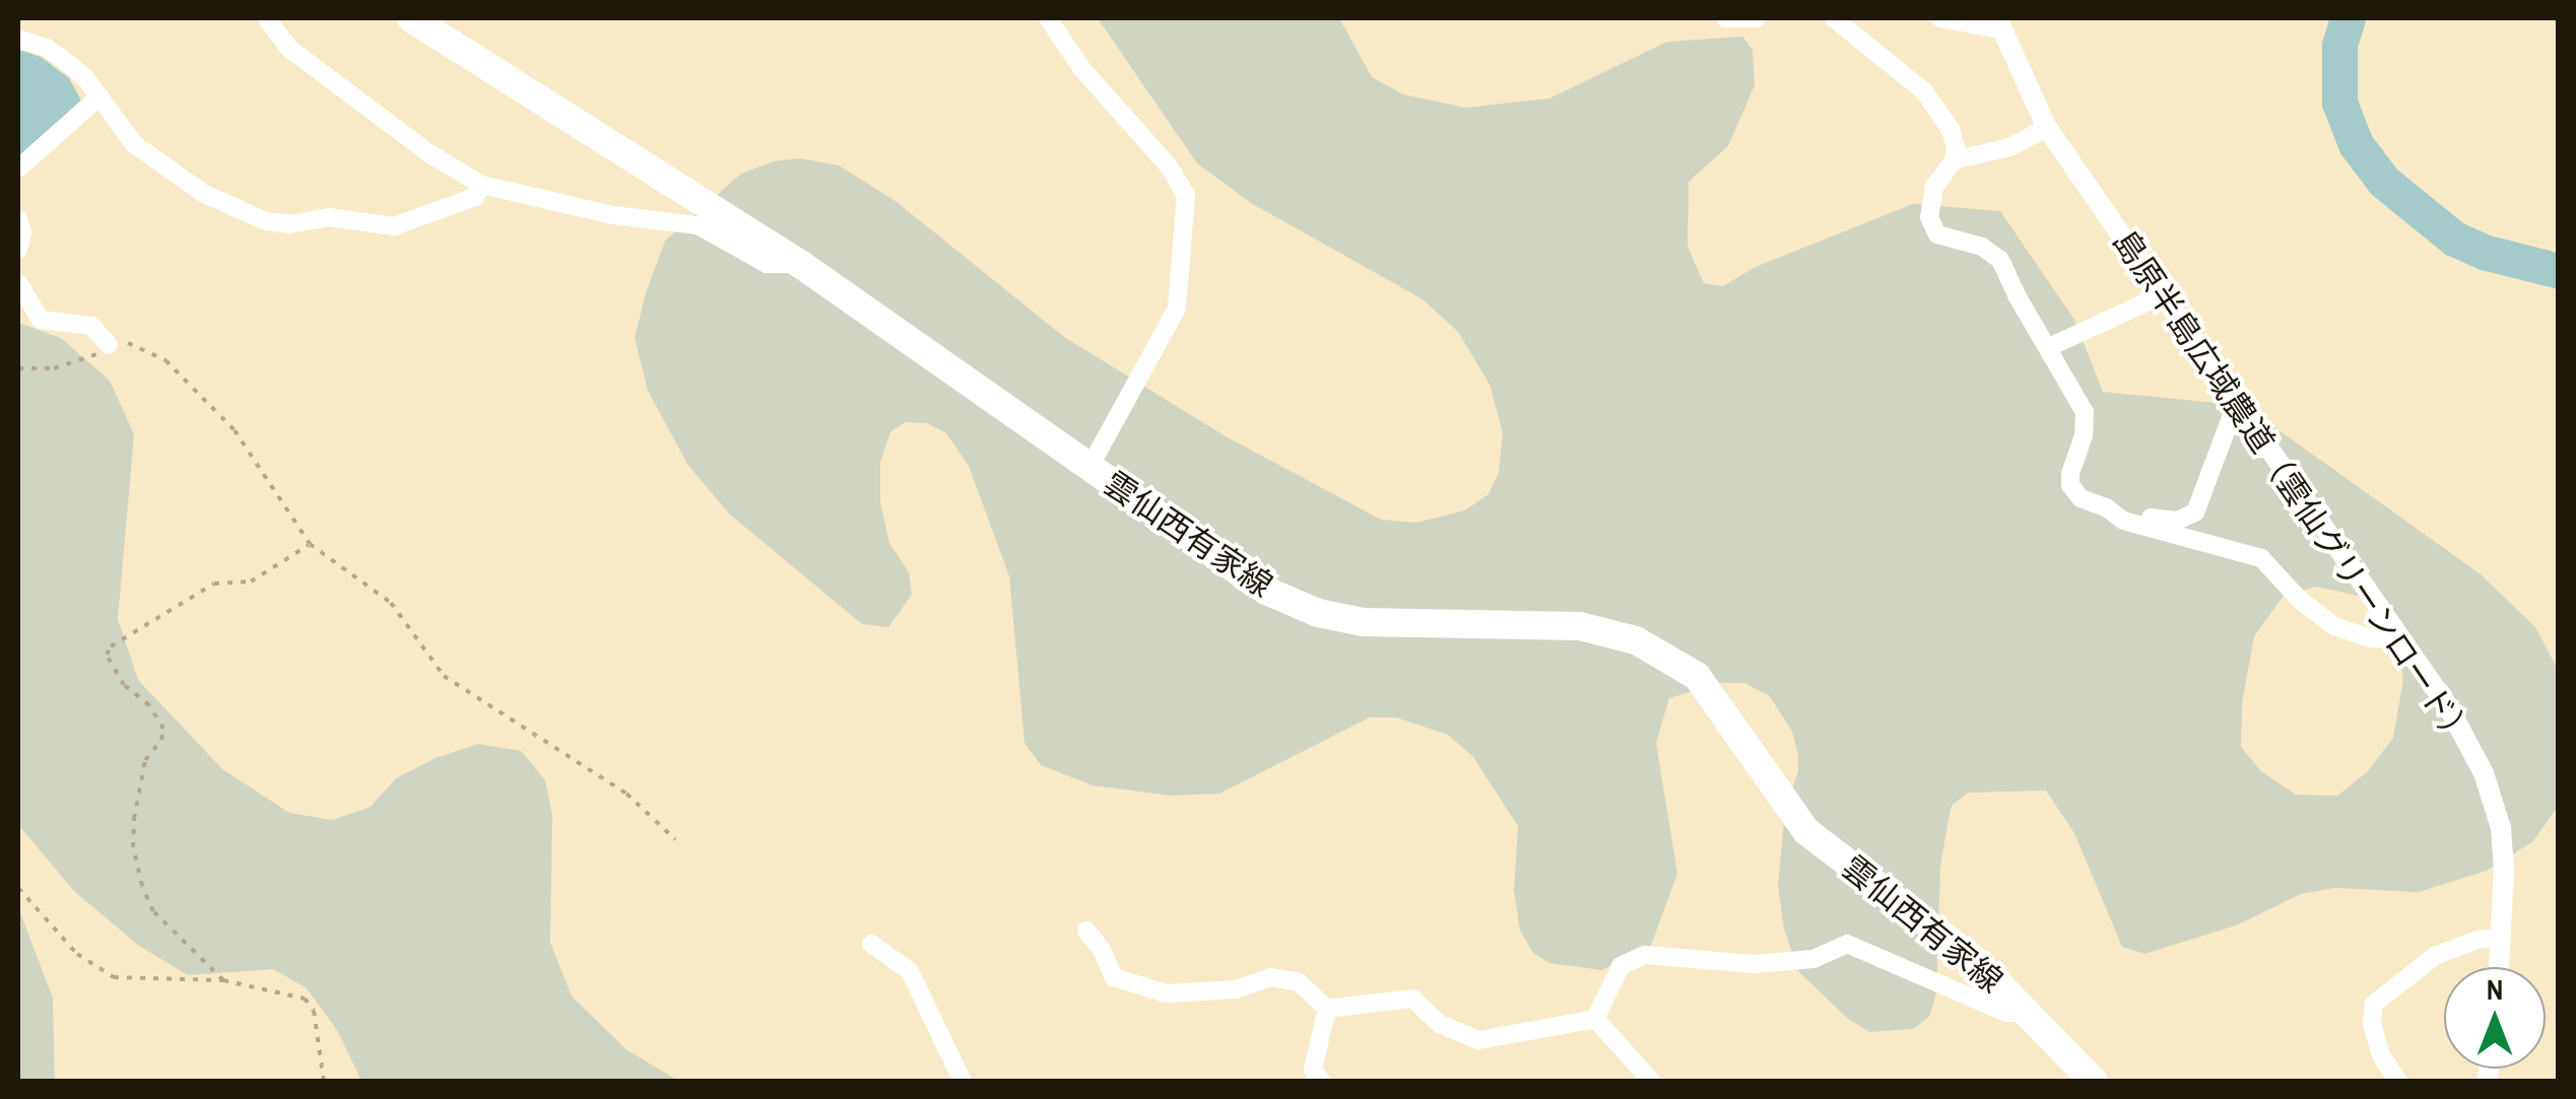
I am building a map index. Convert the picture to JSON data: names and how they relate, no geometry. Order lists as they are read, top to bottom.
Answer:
{
  "streets": {
    "main road": ["雲仙西有家線"],
    "street": ["島原半島広域農道（雲仙グリーンロード）"]
  },
  "north": "top"
}
